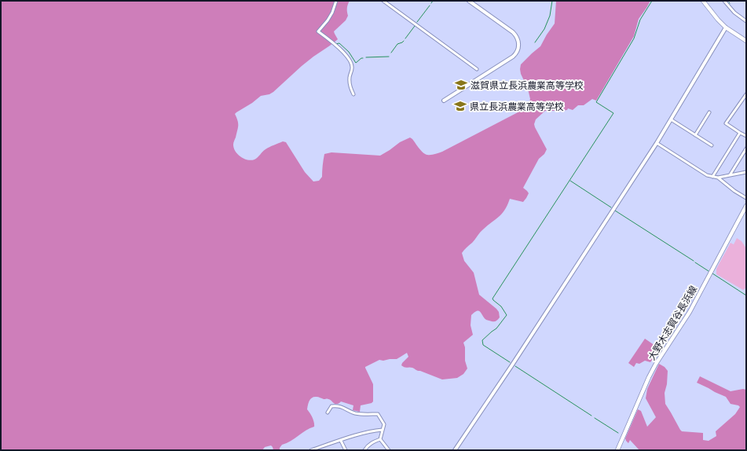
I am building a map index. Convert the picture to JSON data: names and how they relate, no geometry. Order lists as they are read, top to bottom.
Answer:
{
  "streets": {
    "main road": ["大野木志賀谷長浜線"]
  },
  "places": {
    "school or university": ["滋賀県立長浜農業高等学校", "県立長浜農業高等学校"]
  }
}
